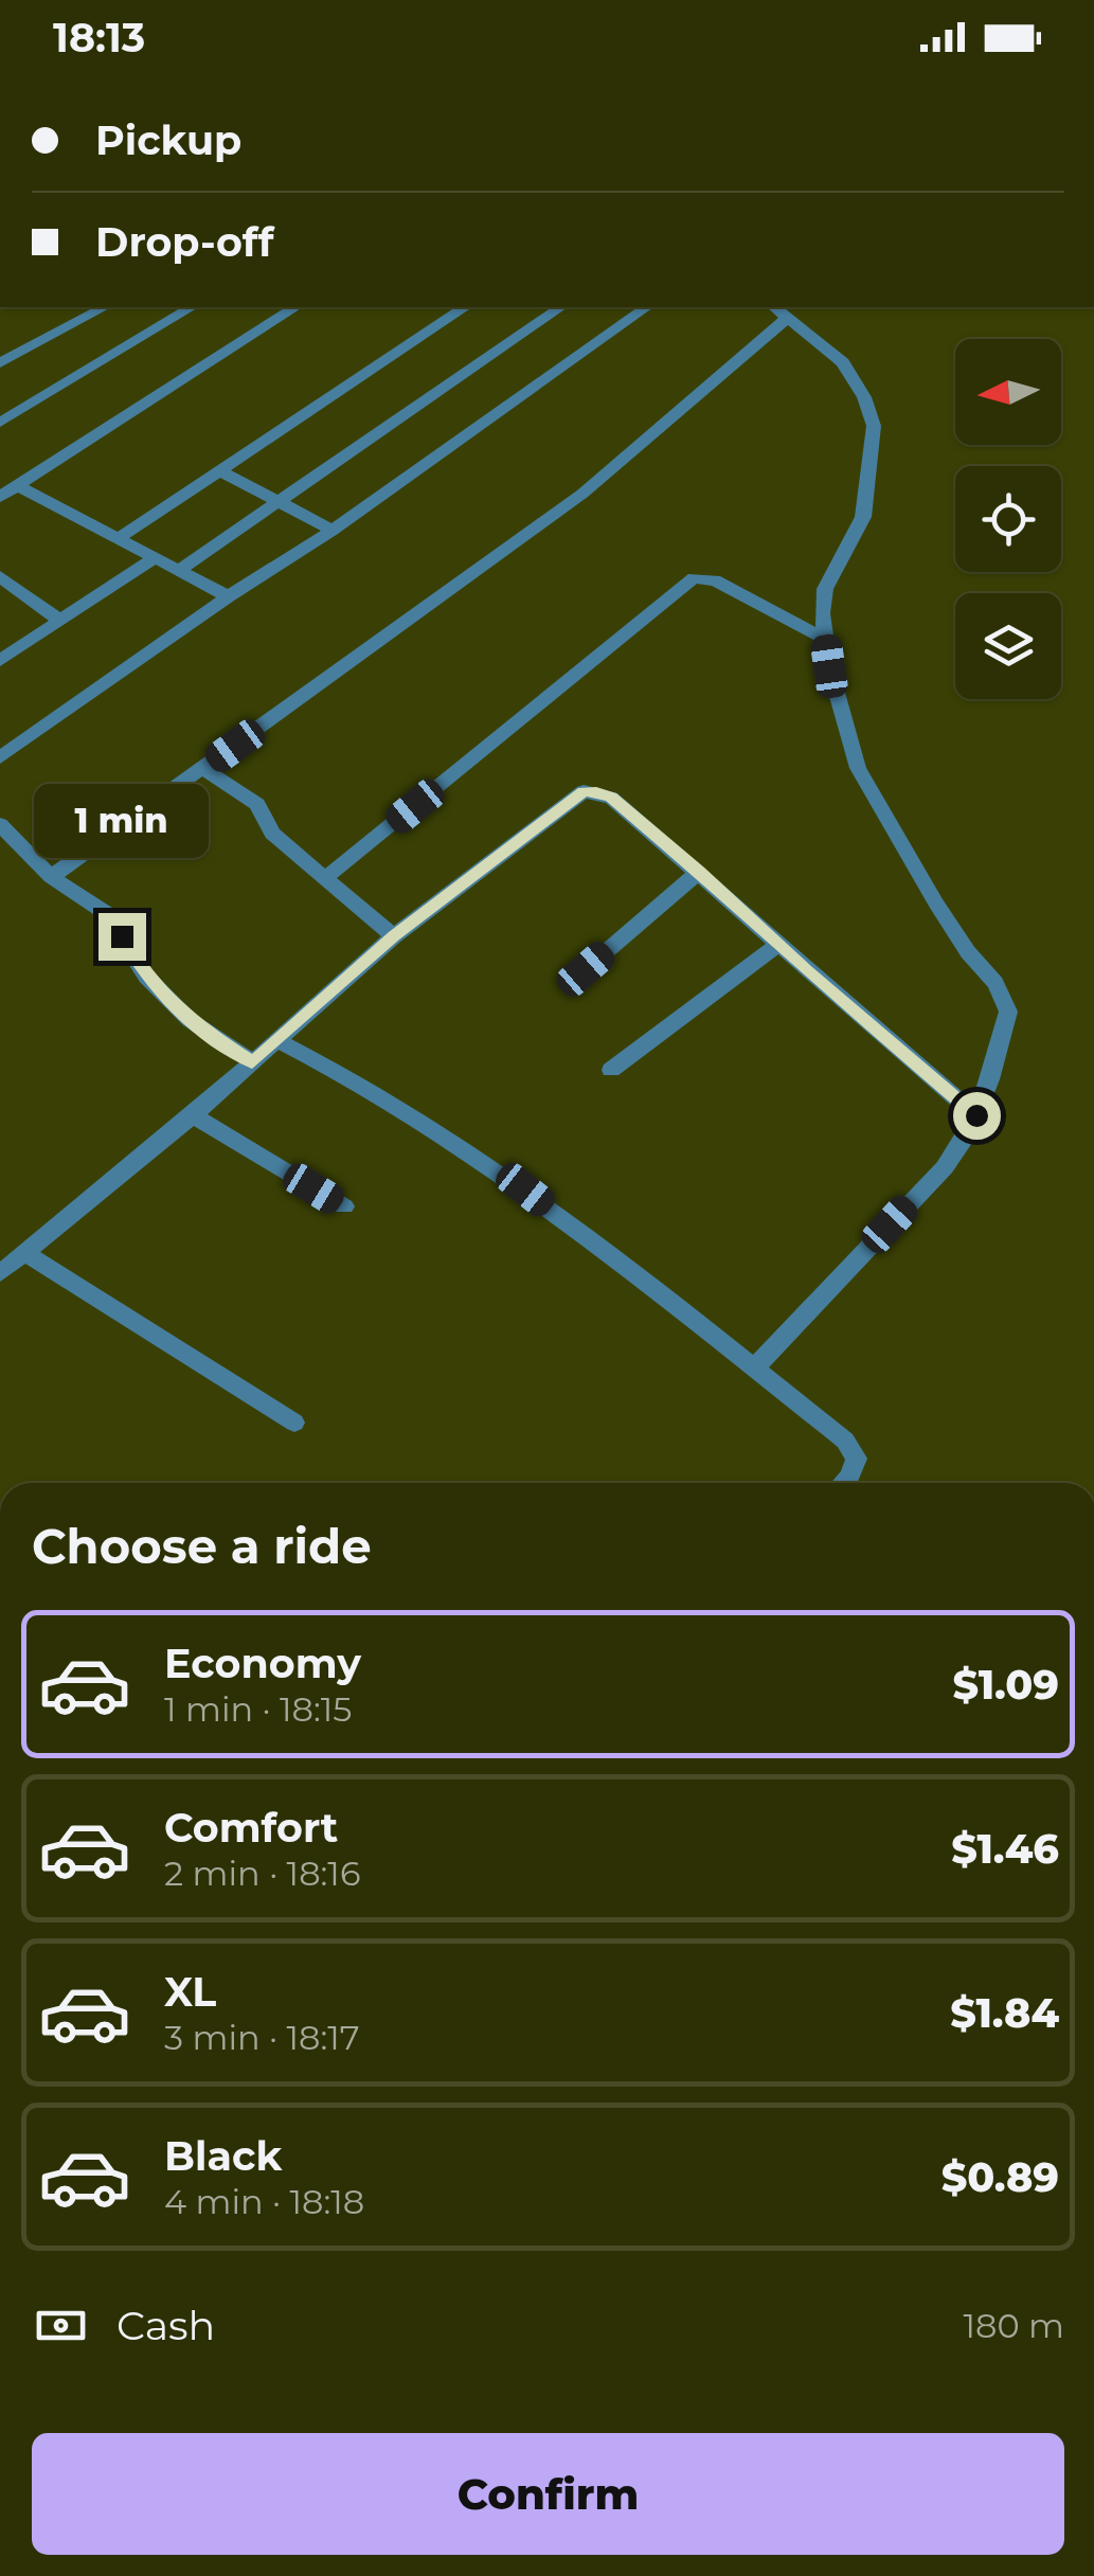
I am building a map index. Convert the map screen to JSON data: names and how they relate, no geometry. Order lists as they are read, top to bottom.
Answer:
{
  "north": "left",
  "page": {
    "status": "18:13",
    "banner": ["Pickup", "Drop-off"],
    "bubble": "1 min",
    "heading": "Choose a ride",
    "list": [
      {
        "name": "Economy",
        "note": "1 min · 18:15",
        "value": "$1.09"
      },
      {
        "name": "Comfort",
        "note": "2 min · 18:16",
        "value": "$1.46"
      },
      {
        "name": "XL",
        "note": "3 min · 18:17",
        "value": "$1.84"
      },
      {
        "name": "Black",
        "note": "4 min · 18:18",
        "value": "$0.89"
      }
    ],
    "pay": ["Cash", "180 m"],
    "buttons": "Confirm"
  }
}
